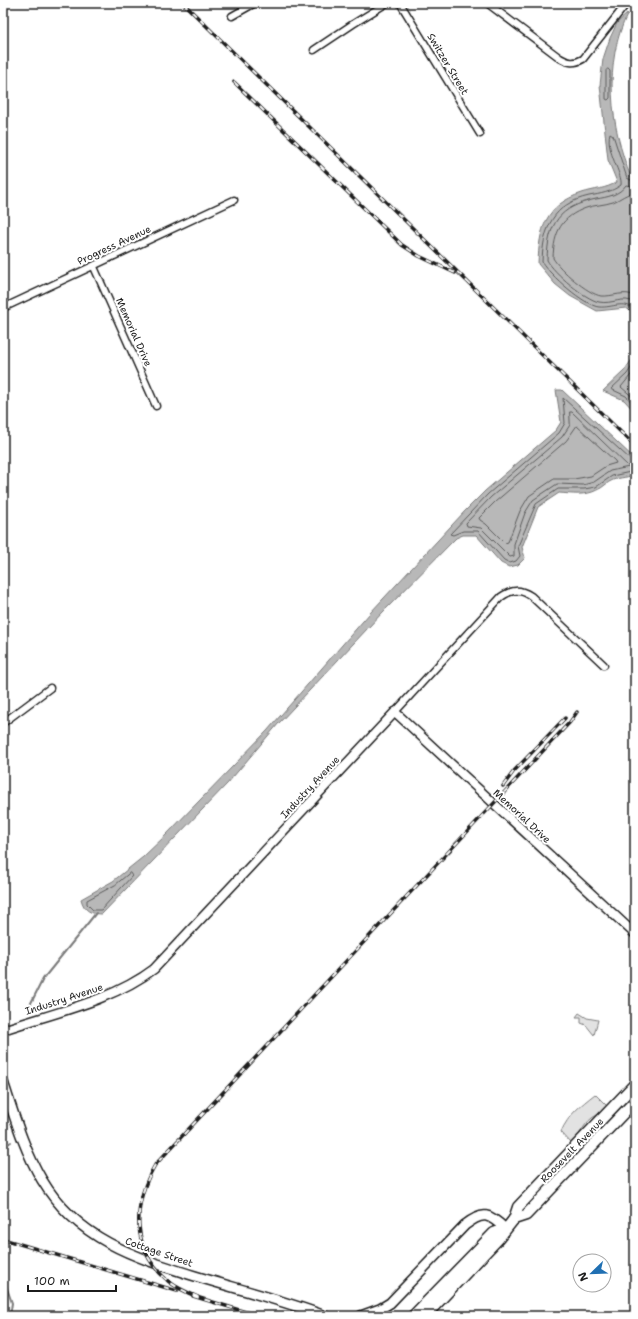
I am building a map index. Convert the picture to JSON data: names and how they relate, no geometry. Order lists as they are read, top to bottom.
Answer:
{
  "streets": {
    "main road": ["Roosevelt Avenue", "Cottage Street"],
    "street": [
      "Switzer Street",
      "Progress Avenue",
      "Memorial Drive",
      "Industry Avenue"
    ]
  },
  "crossings": [
    ["Progress Avenue", "Memorial Drive"],
    ["Memorial Drive", "Industry Avenue"]
  ],
  "scale_bar": "100 m",
  "north": "bottom left"
}
